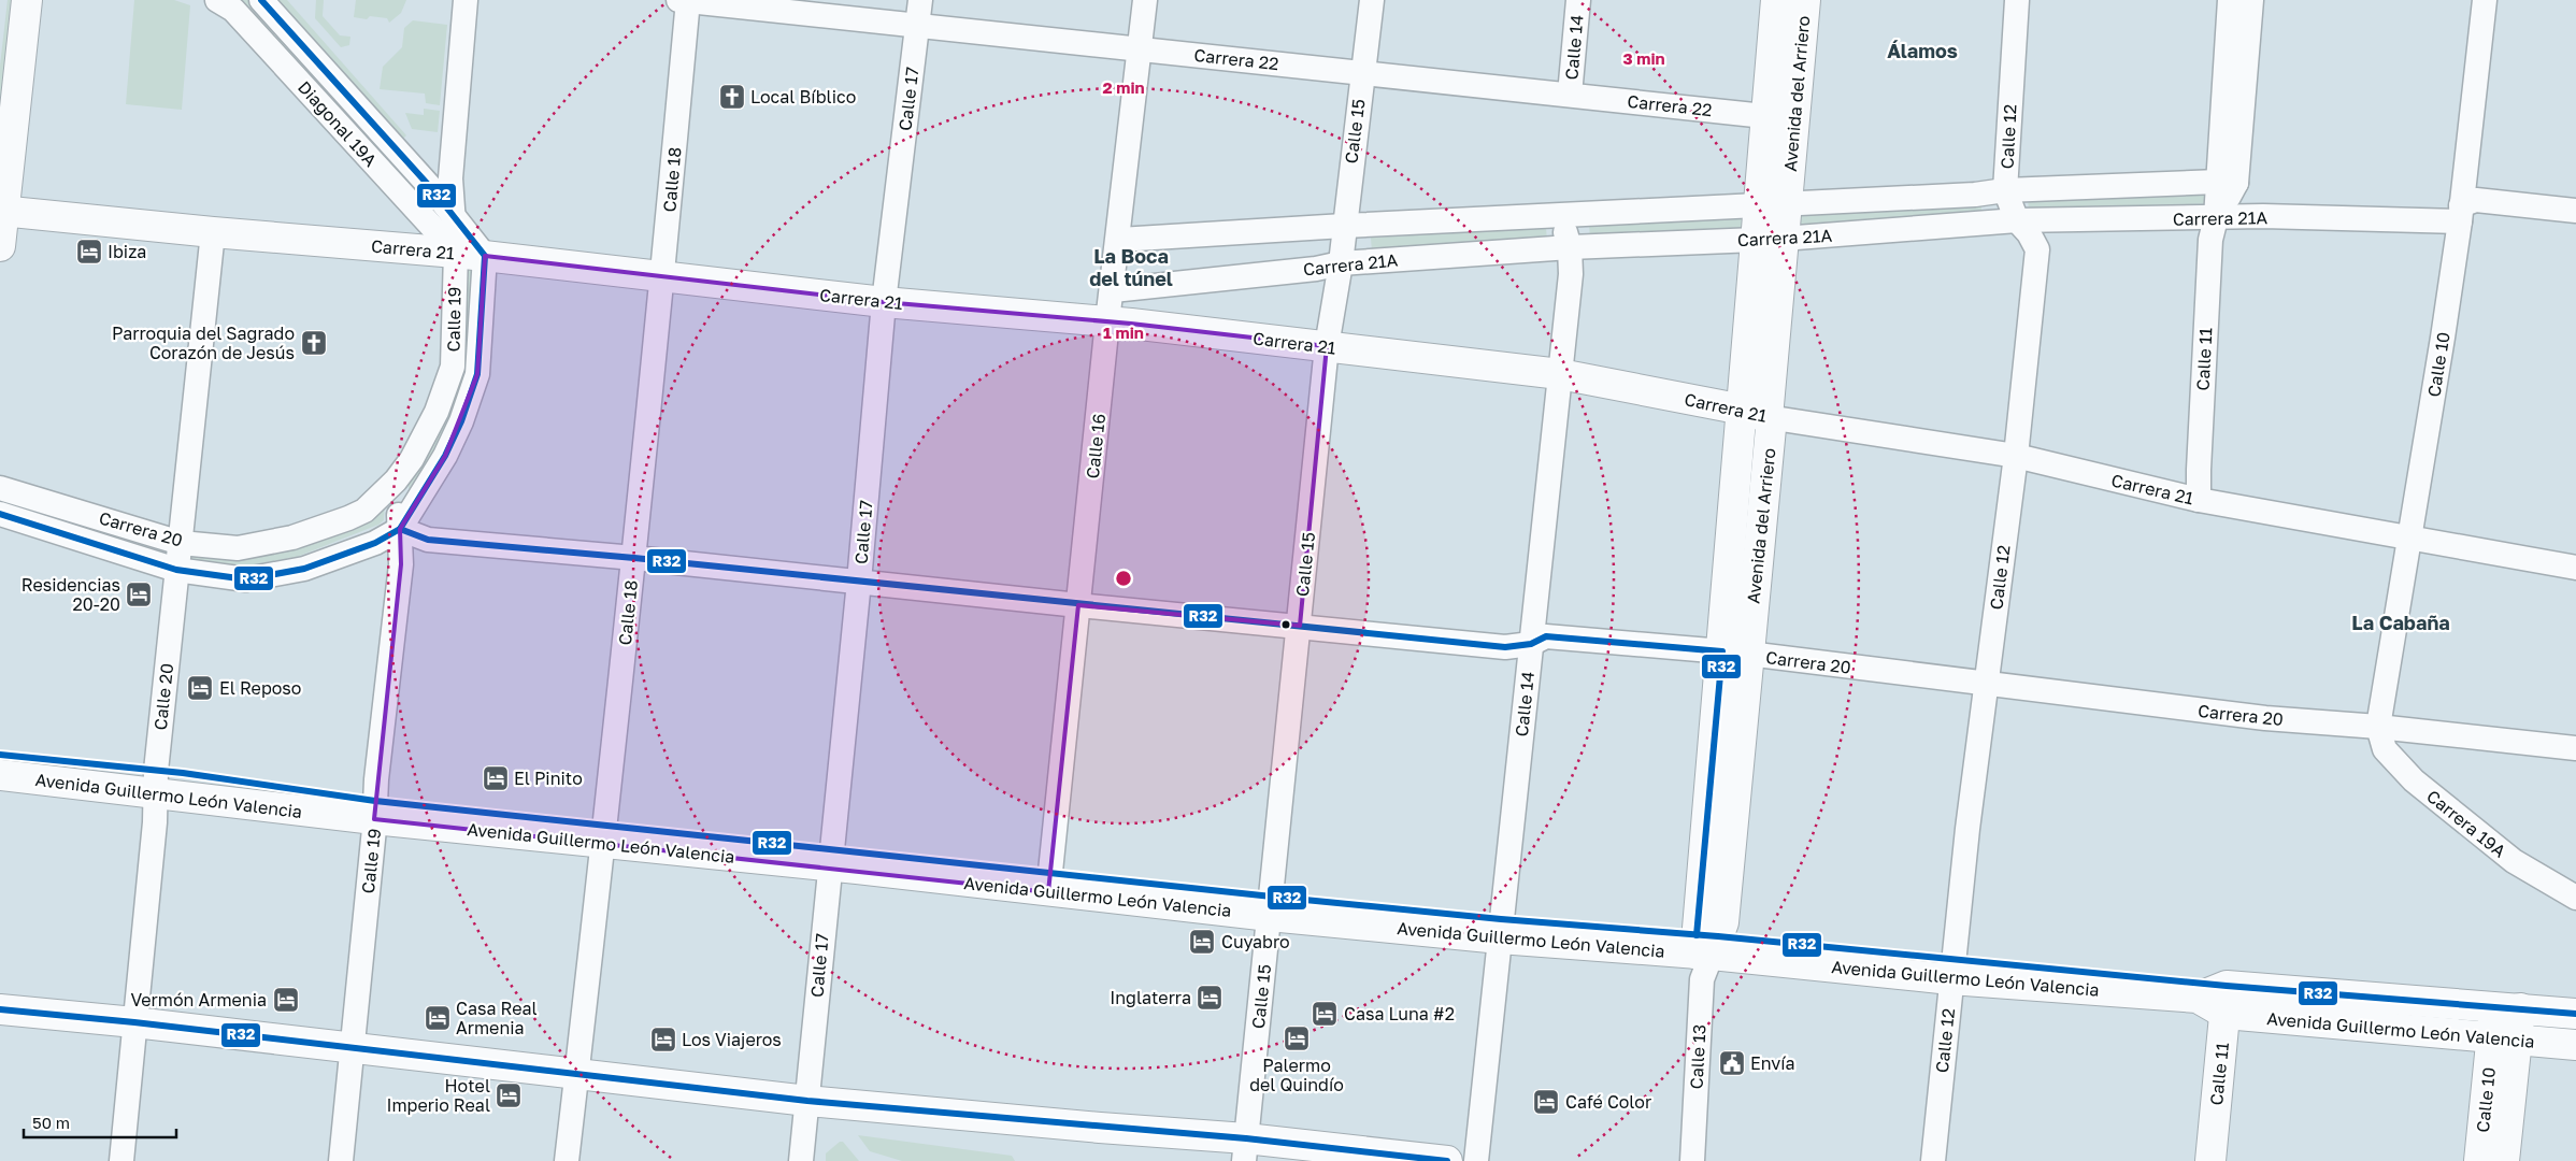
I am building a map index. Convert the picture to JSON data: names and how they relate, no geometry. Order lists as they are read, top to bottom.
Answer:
{
  "streets": {
    "main road": [
      "Avenida del Arriero",
      "Carrera 21",
      "Calle 11",
      "Calle 10",
      "Avenida Guillermo León Valencia"
    ],
    "street": [
      "Calle 14",
      "Carrera 22",
      "Calle 17",
      "Diagonal 19A",
      "Calle 15",
      "Calle 12",
      "Calle 18",
      "Carrera 21A",
      "Calle 19",
      "Calle 16",
      "Carrera 20",
      "Calle 20",
      "Carrera 19A",
      "Calle 13"
    ]
  },
  "crossings": [
    ["Calle 14", "Carrera 22"],
    ["Calle 14", "Carrera 21A"],
    ["Calle 14", "Carrera 21"],
    ["Calle 14", "Carrera 20"],
    ["Calle 14", "Avenida Guillermo León Valencia"],
    ["Carrera 22", "Avenida del Arriero"],
    ["Carrera 22", "Calle 17"],
    ["Carrera 22", "Calle 15"],
    ["Carrera 22", "Calle 18"],
    ["Carrera 22", "Calle 16"],
    ["Avenida del Arriero", "Carrera 21A"],
    ["Avenida del Arriero", "Carrera 21"],
    ["Avenida del Arriero", "Carrera 20"],
    ["Avenida del Arriero", "Avenida Guillermo León Valencia"],
    ["Avenida del Arriero", "Calle 13"],
    ["Calle 17", "Carrera 21"],
    ["Calle 17", "Carrera 20"],
    ["Calle 17", "Avenida Guillermo León Valencia"],
    ["Diagonal 19A", "Carrera 21"],
    ["Diagonal 19A", "Calle 19"],
    ["Calle 15", "Carrera 21A"],
    ["Calle 15", "Carrera 21"],
    ["Calle 15", "Carrera 20"],
    ["Calle 15", "Avenida Guillermo León Valencia"],
    ["Calle 12", "Carrera 21A"],
    ["Calle 12", "Carrera 21"],
    ["Calle 12", "Carrera 20"],
    ["Calle 12", "Avenida Guillermo León Valencia"],
    ["Calle 18", "Carrera 21"],
    ["Calle 18", "Carrera 20"],
    ["Calle 18", "Avenida Guillermo León Valencia"],
    ["Carrera 21A", "Calle 11"],
    ["Carrera 21A", "Calle 10"],
    ["Carrera 21A", "Calle 16"],
    ["Carrera 21", "Calle 19"],
    ["Carrera 21", "Calle 11"],
    ["Carrera 21", "Calle 10"],
    ["Carrera 21", "Calle 16"],
    ["Carrera 21", "Calle 20"],
    ["Calle 19", "Carrera 20"],
    ["Calle 19", "Avenida Guillermo León Valencia"],
    ["Calle 11", "Avenida Guillermo León Valencia"],
    ["Calle 10", "Carrera 20"],
    ["Calle 10", "Avenida Guillermo León Valencia"],
    ["Calle 10", "Carrera 19A"],
    ["Calle 16", "Carrera 20"],
    ["Calle 16", "Avenida Guillermo León Valencia"],
    ["Carrera 20", "Calle 20"],
    ["Carrera 20", "Carrera 19A"],
    ["Calle 20", "Avenida Guillermo León Valencia"],
    ["Avenida Guillermo León Valencia", "Calle 13"]
  ],
  "districts": ["Álamos", "La Boca del túnel", "La Cabaña"],
  "places": {
    "church": ["Local Bíblico", "Parroquia del Sagrado Corazón de Jesús"],
    "hotel": [
      "Ibiza",
      "Residencias 20-20",
      "El Reposo",
      "El Pinito",
      "Cuyabro",
      "Inglaterra",
      "Vermón Armenia",
      "Casa Luna #2",
      "Casa Real Armenia",
      "Palermo del Quindío",
      "Los Viajeros",
      "Hotel Imperio Real",
      "Café Color"
    ],
    "public building": ["Envía"]
  },
  "lines": ["transit line R32"],
  "scale_bar": "50 m",
  "rings": ["3 min", "2 min", "1 min"]
}
